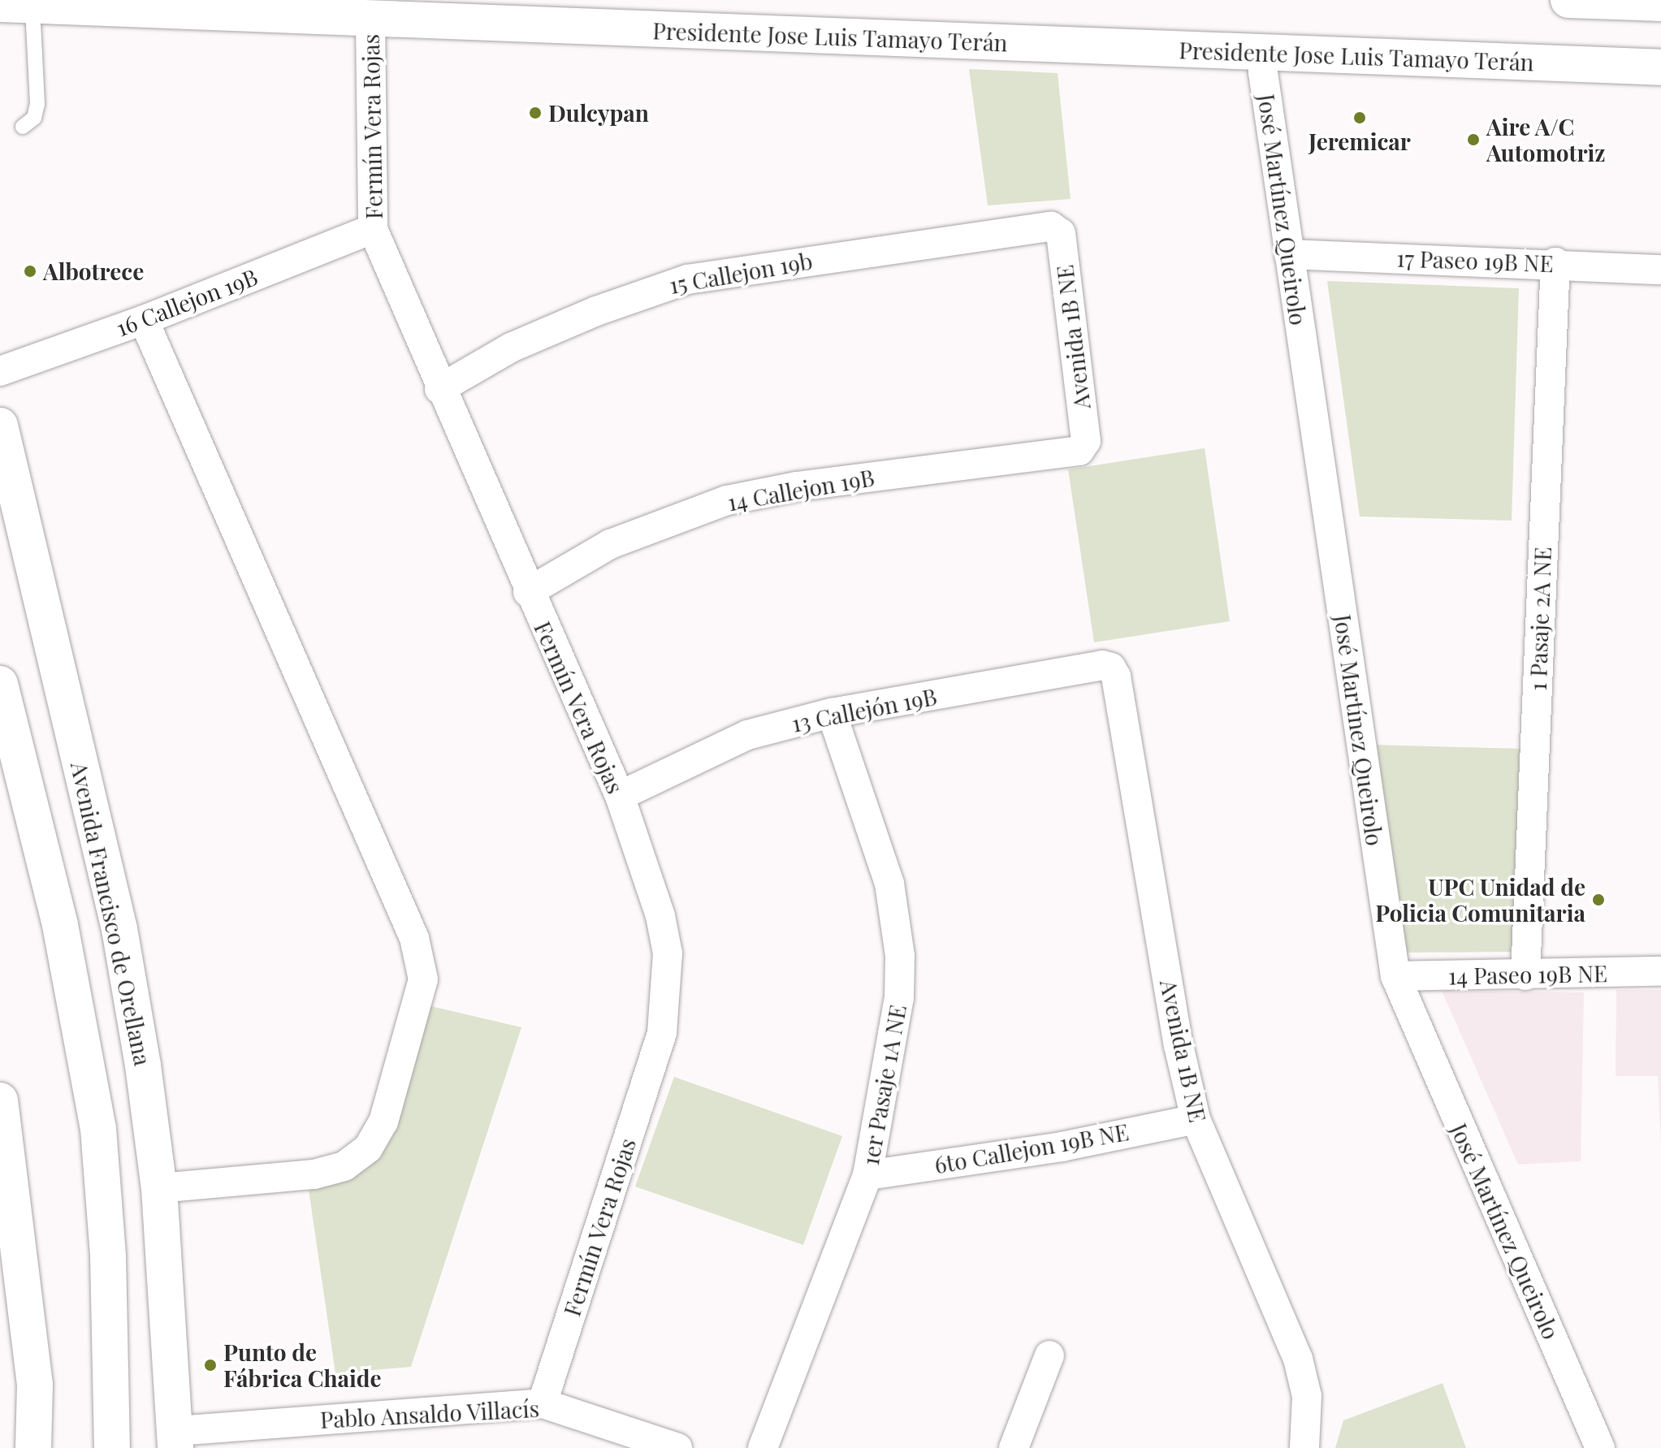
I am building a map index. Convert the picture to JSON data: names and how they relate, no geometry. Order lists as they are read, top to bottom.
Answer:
{
  "streets": {
    "main road": ["Presidente Jose Luis Tamayo Terán", "Avenida Francisco de Orellana"],
    "street": [
      "Fermín Vera Rojas",
      "José Martínez Queirolo",
      "17 Paseo 19B NE",
      "15 Callejon 19b",
      "16 Callejon 19B",
      "Avenida 1B NE",
      "14 Callejon 19B",
      "1 Pasaje 2A NE",
      "13 Callejón 19B",
      "14 Paseo 19B NE",
      "1er Pasaje 1A NE",
      "6to Callejon 19B NE",
      "Pablo Ansaldo Villacís"
    ]
  },
  "crossings": [
    ["Presidente Jose Luis Tamayo Terán", "Fermín Vera Rojas"],
    ["Presidente Jose Luis Tamayo Terán", "José Martínez Queirolo"],
    ["Fermín Vera Rojas", "15 Callejon 19b"],
    ["Fermín Vera Rojas", "16 Callejon 19B"],
    ["Fermín Vera Rojas", "14 Callejon 19B"],
    ["Fermín Vera Rojas", "13 Callejón 19B"],
    ["Fermín Vera Rojas", "Pablo Ansaldo Villacís"],
    ["José Martínez Queirolo", "17 Paseo 19B NE"],
    ["José Martínez Queirolo", "14 Paseo 19B NE"],
    ["17 Paseo 19B NE", "1 Pasaje 2A NE"],
    ["15 Callejon 19b", "Avenida 1B NE"],
    ["Avenida 1B NE", "14 Callejon 19B"],
    ["Avenida 1B NE", "13 Callejón 19B"],
    ["Avenida 1B NE", "6to Callejon 19B NE"],
    ["1 Pasaje 2A NE", "14 Paseo 19B NE"],
    ["13 Callejón 19B", "1er Pasaje 1A NE"],
    ["Avenida Francisco de Orellana", "Pablo Ansaldo Villacís"],
    ["1er Pasaje 1A NE", "6to Callejon 19B NE"]
  ],
  "places": [
    "Dulcypan",
    "Jeremicar",
    "Aire A/C Automotriz",
    "Albotrece",
    "UPC Unidad de Policia Comunitaria",
    "Punto de Fábrica Chaide"
  ]
}
